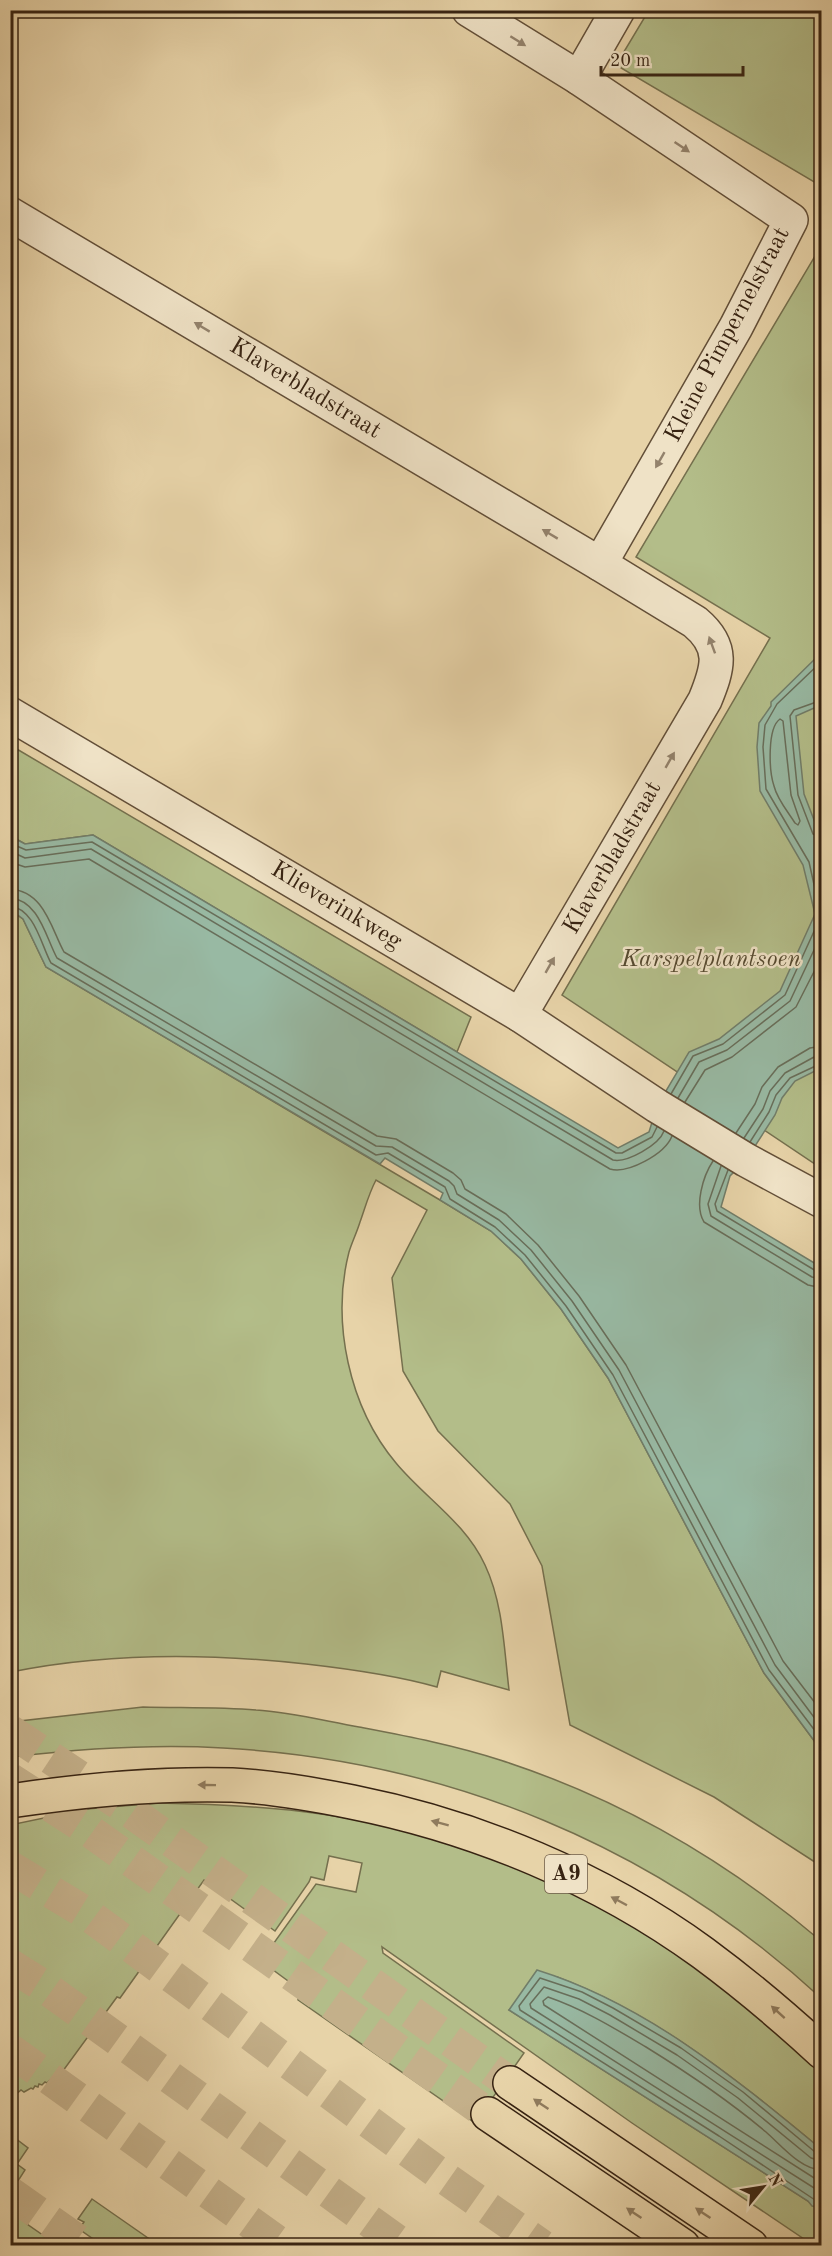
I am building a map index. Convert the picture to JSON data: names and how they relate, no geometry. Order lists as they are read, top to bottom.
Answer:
{
  "streets": {
    "highway": ["A9"],
    "street": ["Kleine Pimpernelstraat", "Klaverbladstraat", "Klieverinkweg"]
  },
  "crossings": [
    ["Kleine Pimpernelstraat", "Klaverbladstraat"],
    ["Klaverbladstraat", "Klieverinkweg"]
  ],
  "parks": ["Karspelplantsoen"],
  "scale_bar": "20 m",
  "north": "top right"
}
